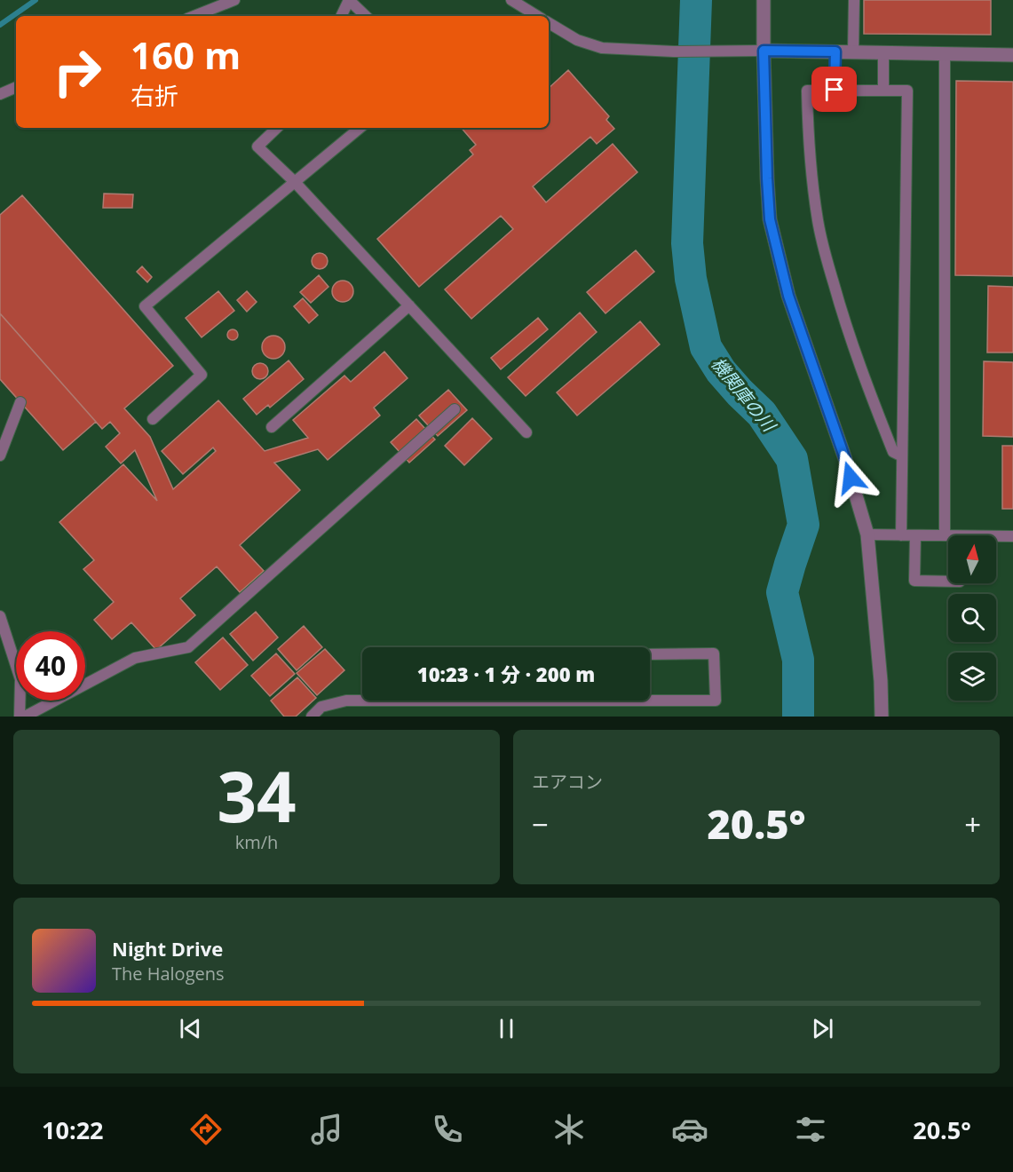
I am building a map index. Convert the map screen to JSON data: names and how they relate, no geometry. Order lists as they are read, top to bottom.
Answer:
{
  "water": ["機関庫の川"],
  "north": "top",
  "page": {
    "turn": ["160 m", "右折"],
    "limit": "40",
    "trip": "10:23 · 1 分 · 200 m",
    "tile": [
      ["34", "km/h"],
      "エアコン"
    ],
    "heat": ["−", "20.5°", "+"],
    "song": ["Night Drive", "The Halogens"],
    "tabs": ["10:22", "20.5°"]
  }
}
